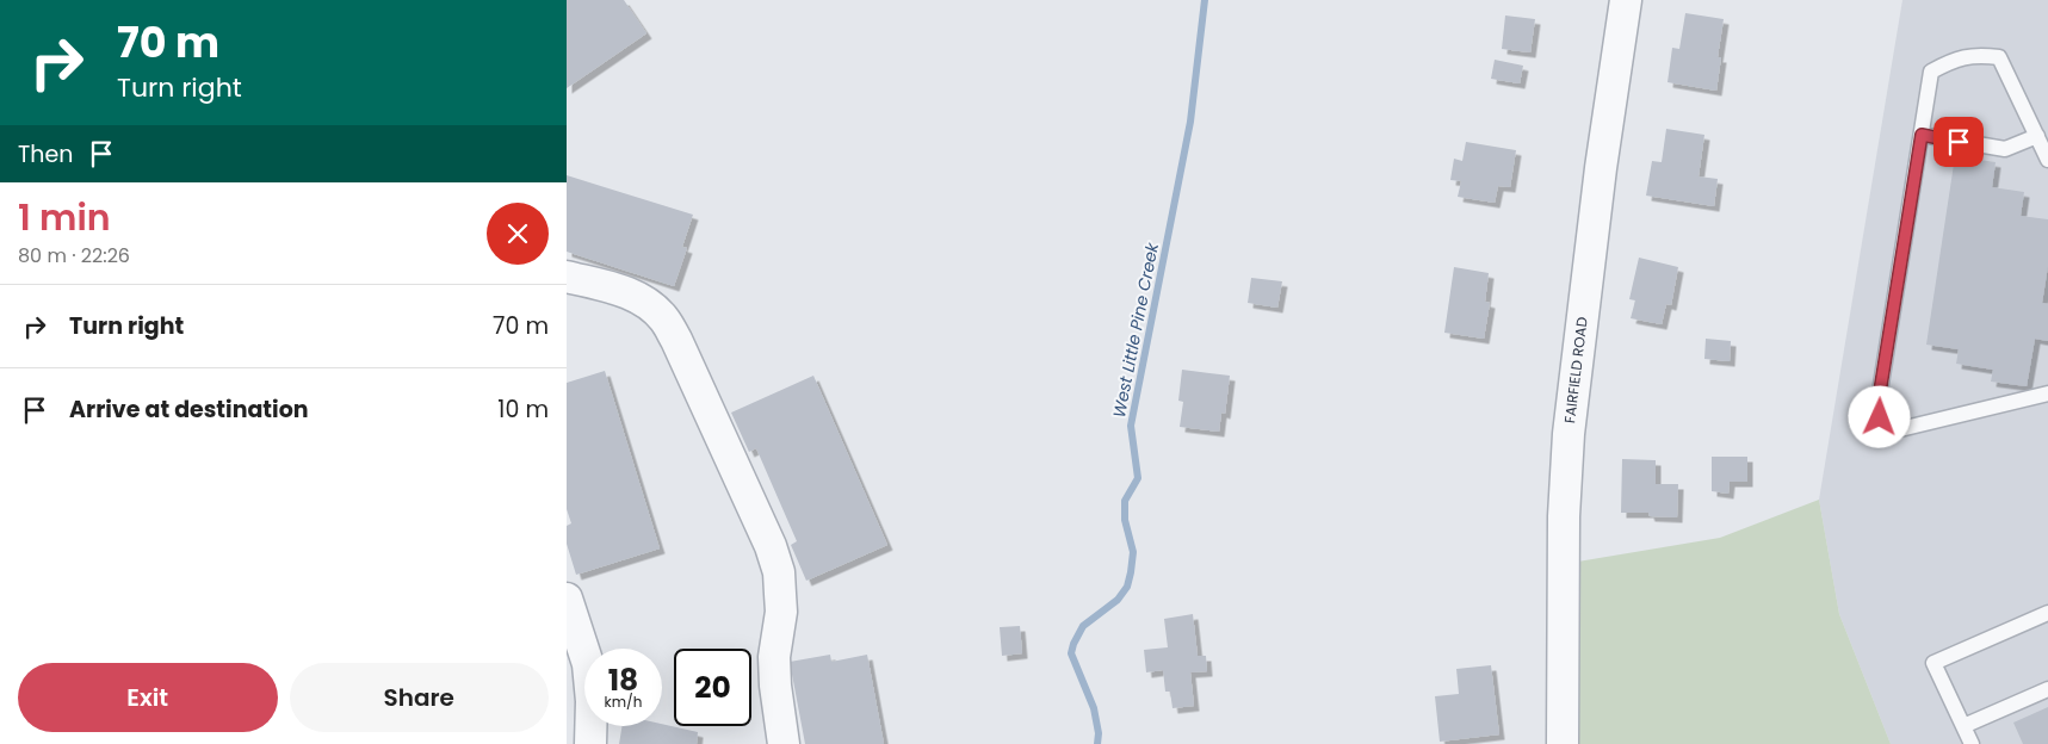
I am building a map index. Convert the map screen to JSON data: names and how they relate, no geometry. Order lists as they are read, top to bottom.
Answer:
{
  "streets": {
    "street": ["FAIRFIELD ROAD"]
  },
  "water": ["West Little Pine Creek"],
  "page": {
    "turn": ["70 m", "Turn right"],
    "then": "Then",
    "heading": ["1 min", "80 m · 22:26"],
    "list": [
      {
        "name": "Turn right",
        "value": "70 m"
      },
      {
        "name": "Arrive at destination",
        "value": "10 m"
      }
    ],
    "speed": "18 km/h",
    "limit": "20",
    "buttons": ["Exit", "Share"]
  }
}
